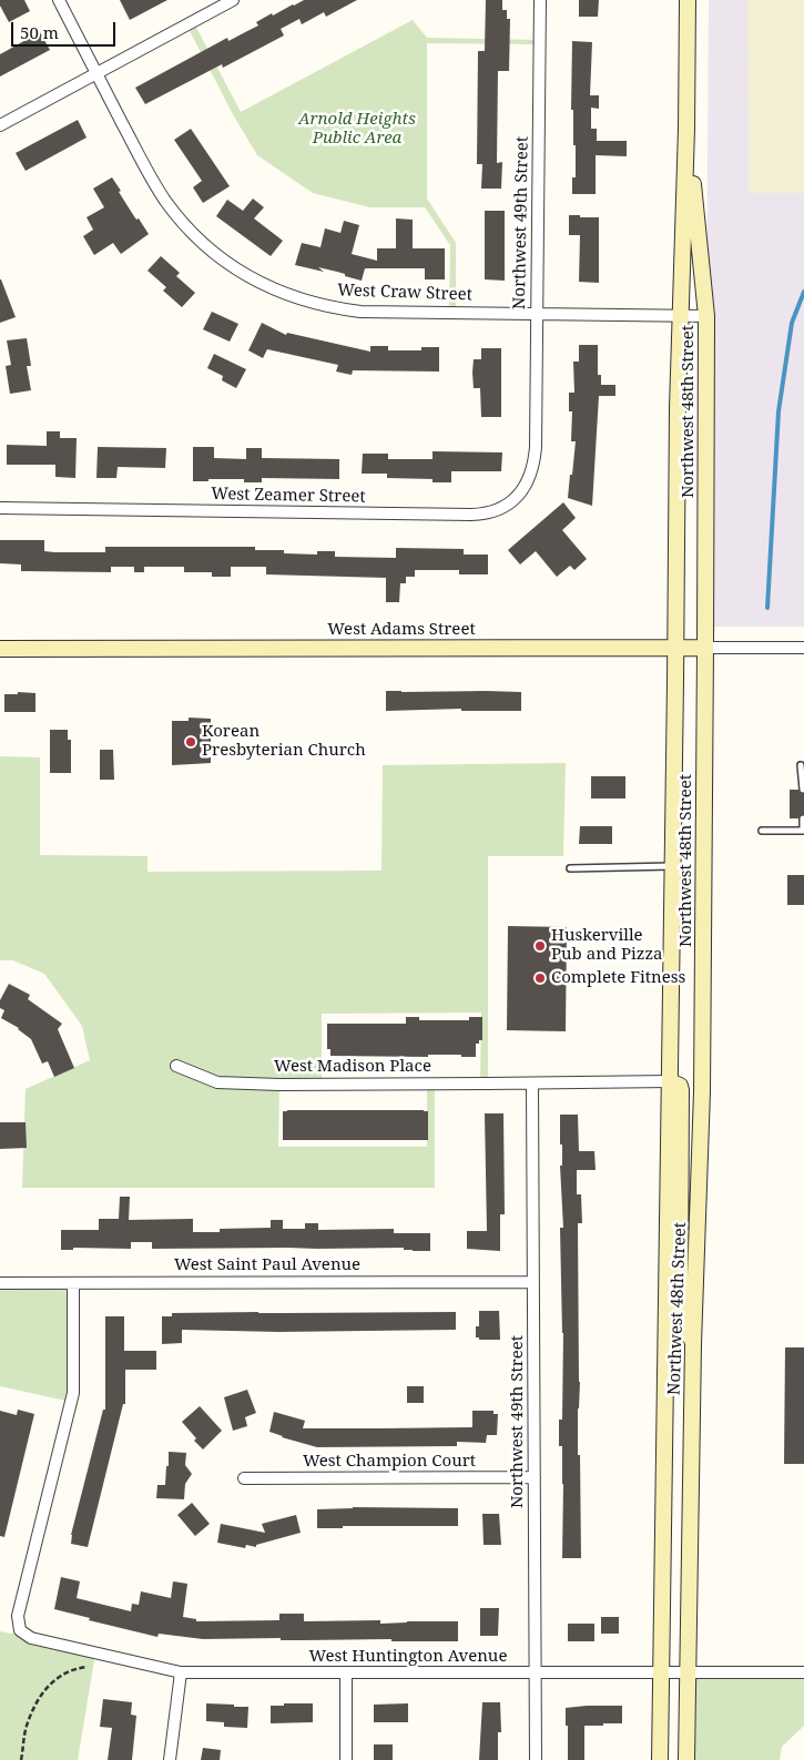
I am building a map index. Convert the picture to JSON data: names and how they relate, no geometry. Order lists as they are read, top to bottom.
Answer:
{
  "streets": {
    "main road": ["Northwest 48th Street", "West Adams Street"],
    "street": [
      "Northwest 49th Street",
      "West Craw Street",
      "West Zeamer Street",
      "West Madison Place",
      "West Saint Paul Avenue",
      "West Champion Court",
      "West Huntington Avenue"
    ]
  },
  "crossings": [
    ["Northwest 49th Street", "West Craw Street"],
    ["Northwest 49th Street", "West Zeamer Street"],
    ["Northwest 49th Street", "West Madison Place"],
    ["Northwest 49th Street", "West Saint Paul Avenue"],
    ["Northwest 49th Street", "West Champion Court"],
    ["Northwest 49th Street", "West Huntington Avenue"],
    ["West Craw Street", "Northwest 48th Street"],
    ["Northwest 48th Street", "West Adams Street"],
    ["Northwest 48th Street", "West Madison Place"],
    ["Northwest 48th Street", "West Huntington Avenue"],
    ["West Saint Paul Avenue", "West Huntington Avenue"]
  ],
  "parks": ["Arnold Heights Public Area"],
  "places": ["Korean Presbyterian Church", "Huskerville Pub and Pizza", "Complete Fitness"],
  "scale_bar": "50 m"
}
